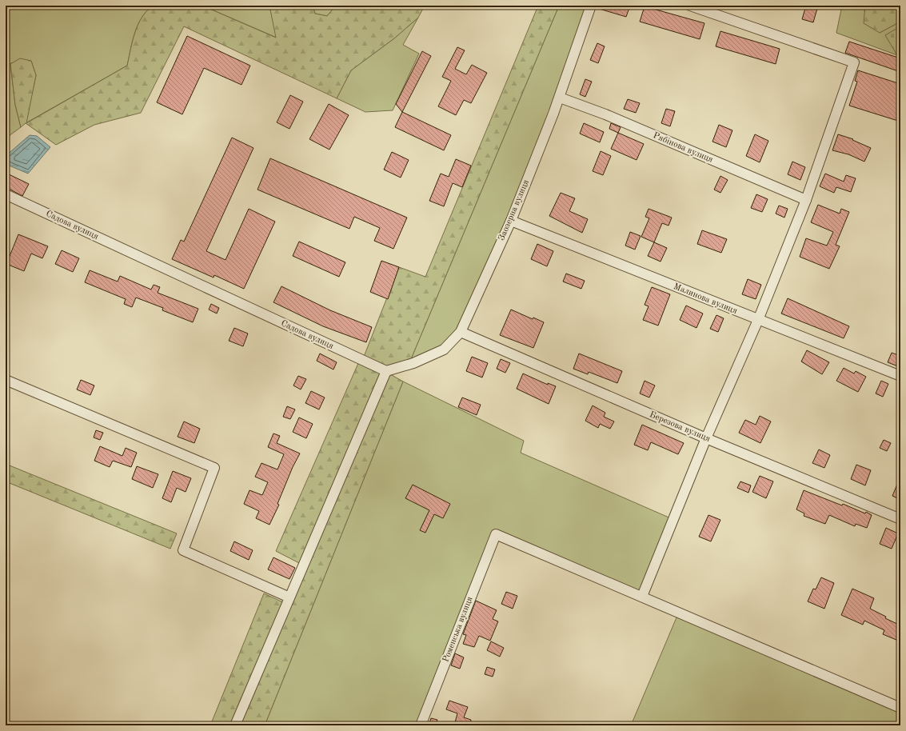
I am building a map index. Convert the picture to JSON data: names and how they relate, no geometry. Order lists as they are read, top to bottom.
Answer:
{
  "streets": {
    "street": [
      "Рябінова вулиця",
      "Заозерна вулиця",
      "Садова вулиця",
      "Малинова вулиця",
      "Березова вулиця",
      "Роменська вулиця"
    ]
  },
  "crossings": [
    ["Рябінова вулиця", "Заозерна вулиця"],
    ["Заозерна вулиця", "Садова вулиця"],
    ["Заозерна вулиця", "Малинова вулиця"],
    ["Заозерна вулиця", "Березова вулиця"]
  ]
}
